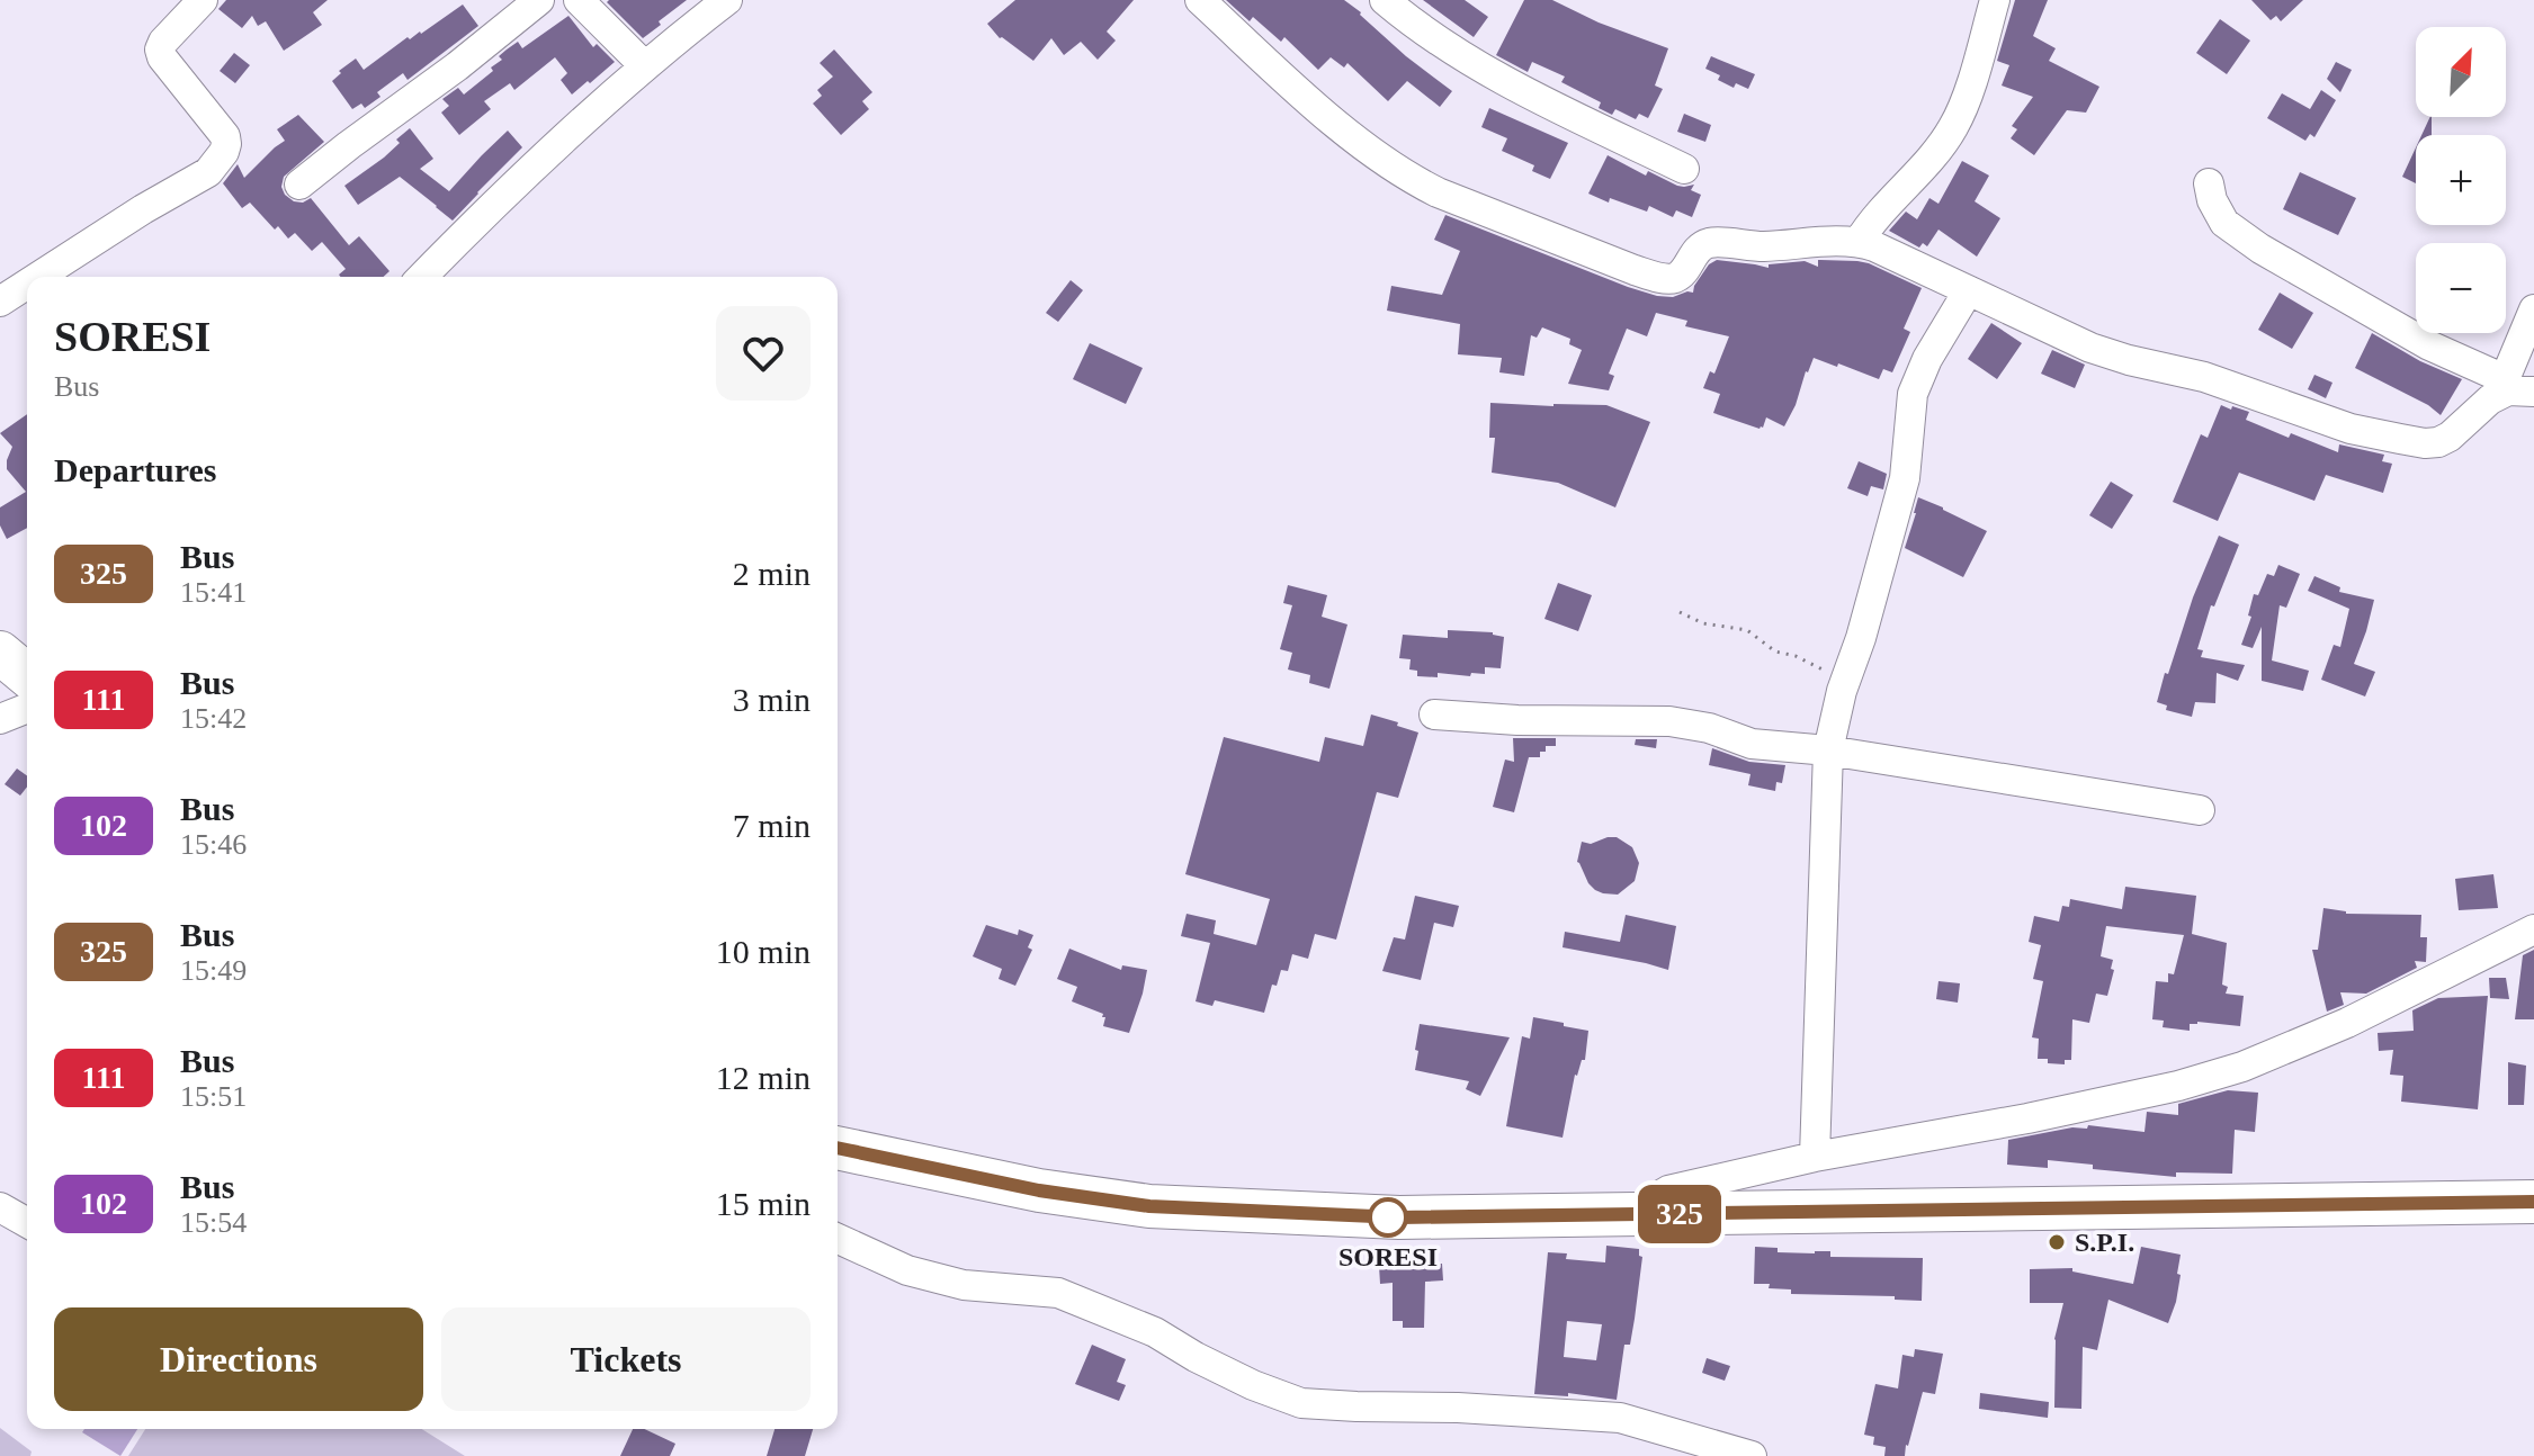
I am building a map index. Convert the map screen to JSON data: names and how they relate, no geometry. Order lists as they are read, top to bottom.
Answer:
{
  "places": ["SORESI", "S.P.I."],
  "lines": ["bus line 325"],
  "north": "top right",
  "page": {
    "on_map": "325",
    "map_buttons": ["+", "−"],
    "heading": [
      ["SORESI", "Bus"],
      "Departures"
    ],
    "list": [
      {
        "mark": "325",
        "name": "Bus",
        "note": "15:41",
        "value": "2 min"
      },
      {
        "mark": "111",
        "name": "Bus",
        "note": "15:42",
        "value": "3 min"
      },
      {
        "mark": "102",
        "name": "Bus",
        "note": "15:46",
        "value": "7 min"
      },
      {
        "mark": "325",
        "name": "Bus",
        "note": "15:49",
        "value": "10 min"
      },
      {
        "mark": "111",
        "name": "Bus",
        "note": "15:51",
        "value": "12 min"
      },
      {
        "mark": "102",
        "name": "Bus",
        "note": "15:54",
        "value": "15 min"
      }
    ],
    "buttons": ["Directions", "Tickets"]
  }
}
